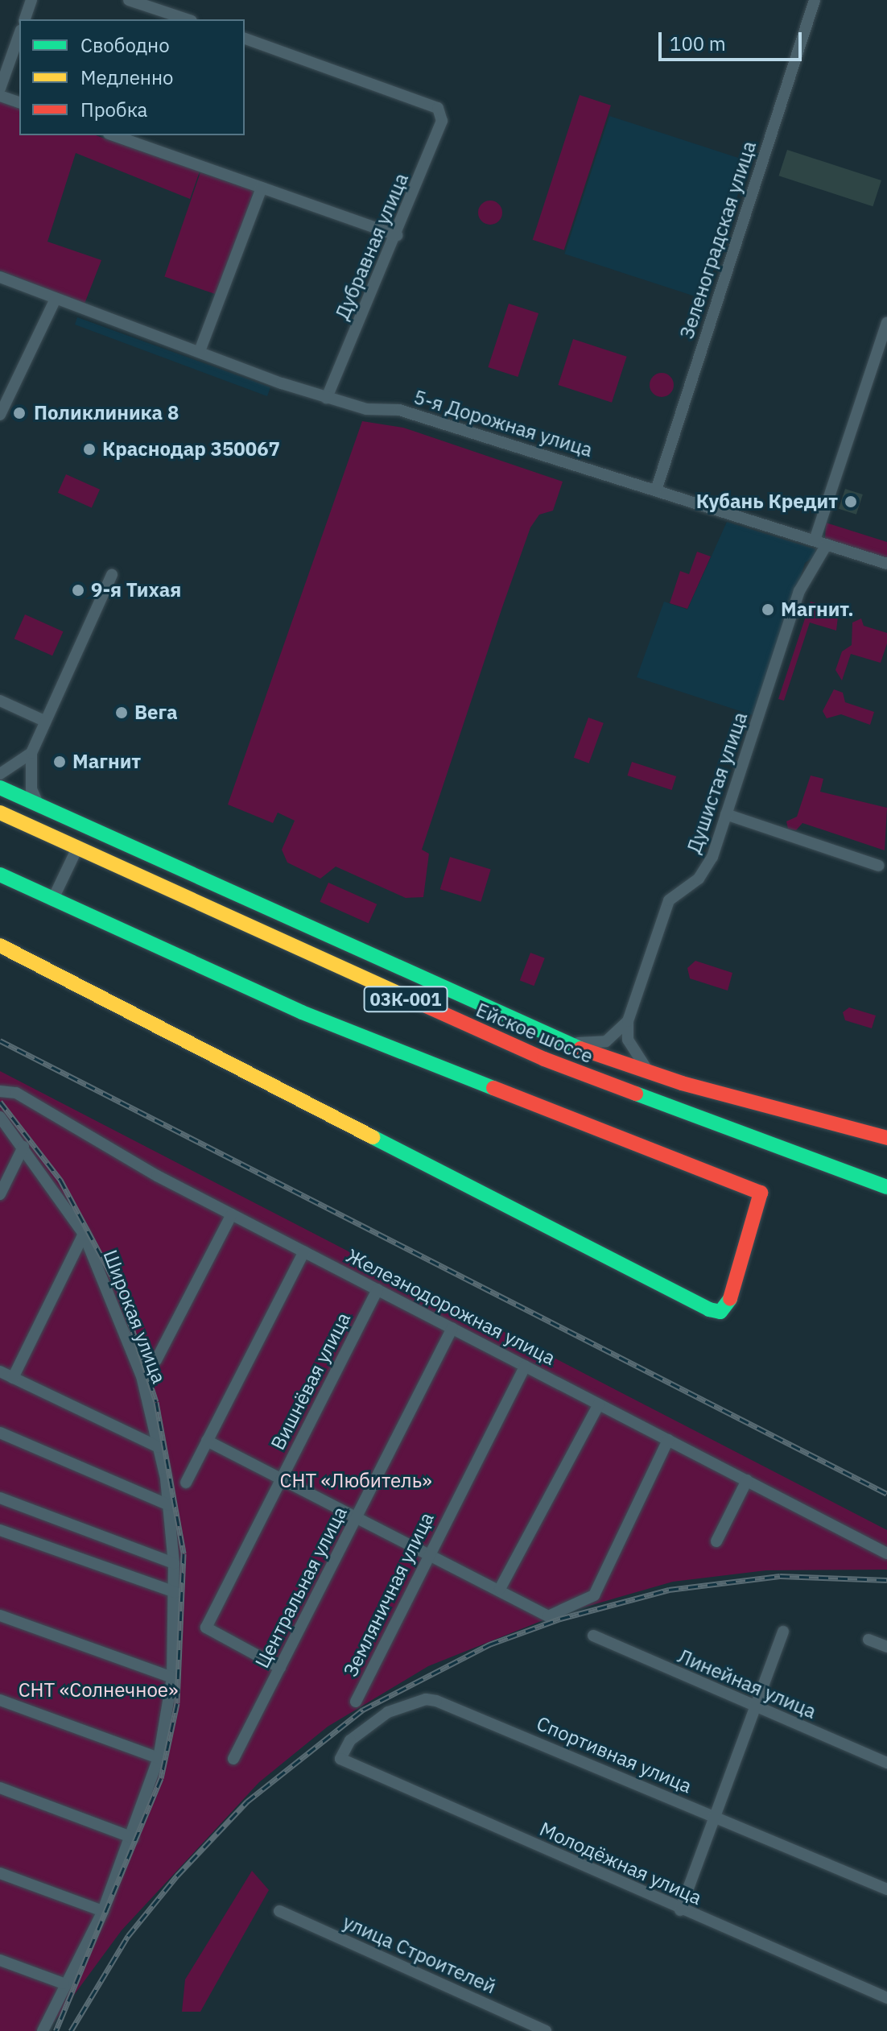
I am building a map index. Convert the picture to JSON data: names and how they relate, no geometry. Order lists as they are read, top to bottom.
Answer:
{
  "streets": {
    "main road": ["03К-001", "Ейское шоссе"],
    "street": [
      "Зеленоградская улица",
      "Дубравная улица",
      "5-я Дорожная улица",
      "Душистая улица",
      "Железнодорожная улица",
      "Широкая улица",
      "Вишнёвая улица",
      "Центральная улица",
      "Земляничная улица",
      "Линейная улица",
      "Спортивная улица",
      "Молодёжная улица",
      "улица Строителей"
    ]
  },
  "crossings": [
    ["Зеленоградская улица", "5-я Дорожная улица"],
    ["Дубравная улица", "5-я Дорожная улица"],
    ["5-я Дорожная улица", "Душистая улица"],
    ["03К-001", "Ейское шоссе"],
    ["Железнодорожная улица", "Вишнёвая улица"],
    ["Железнодорожная улица", "Центральная улица"],
    ["Железнодорожная улица", "Земляничная улица"],
    ["Вишнёвая улица", "Центральная улица"],
    ["Спортивная улица", "Молодёжная улица"]
  ],
  "parks": ["СНТ «Любитель»", "СНТ «Солнечное»"],
  "places": [
    "Поликлиника 8",
    "Краснодар 350067",
    "Кубань Кредит",
    "9-я Тихая",
    "Магнит.",
    "Вега",
    "Магнит"
  ],
  "legend": ["Свободно", "Медленно", "Пробка"],
  "scale_bar": "100 m"
}
